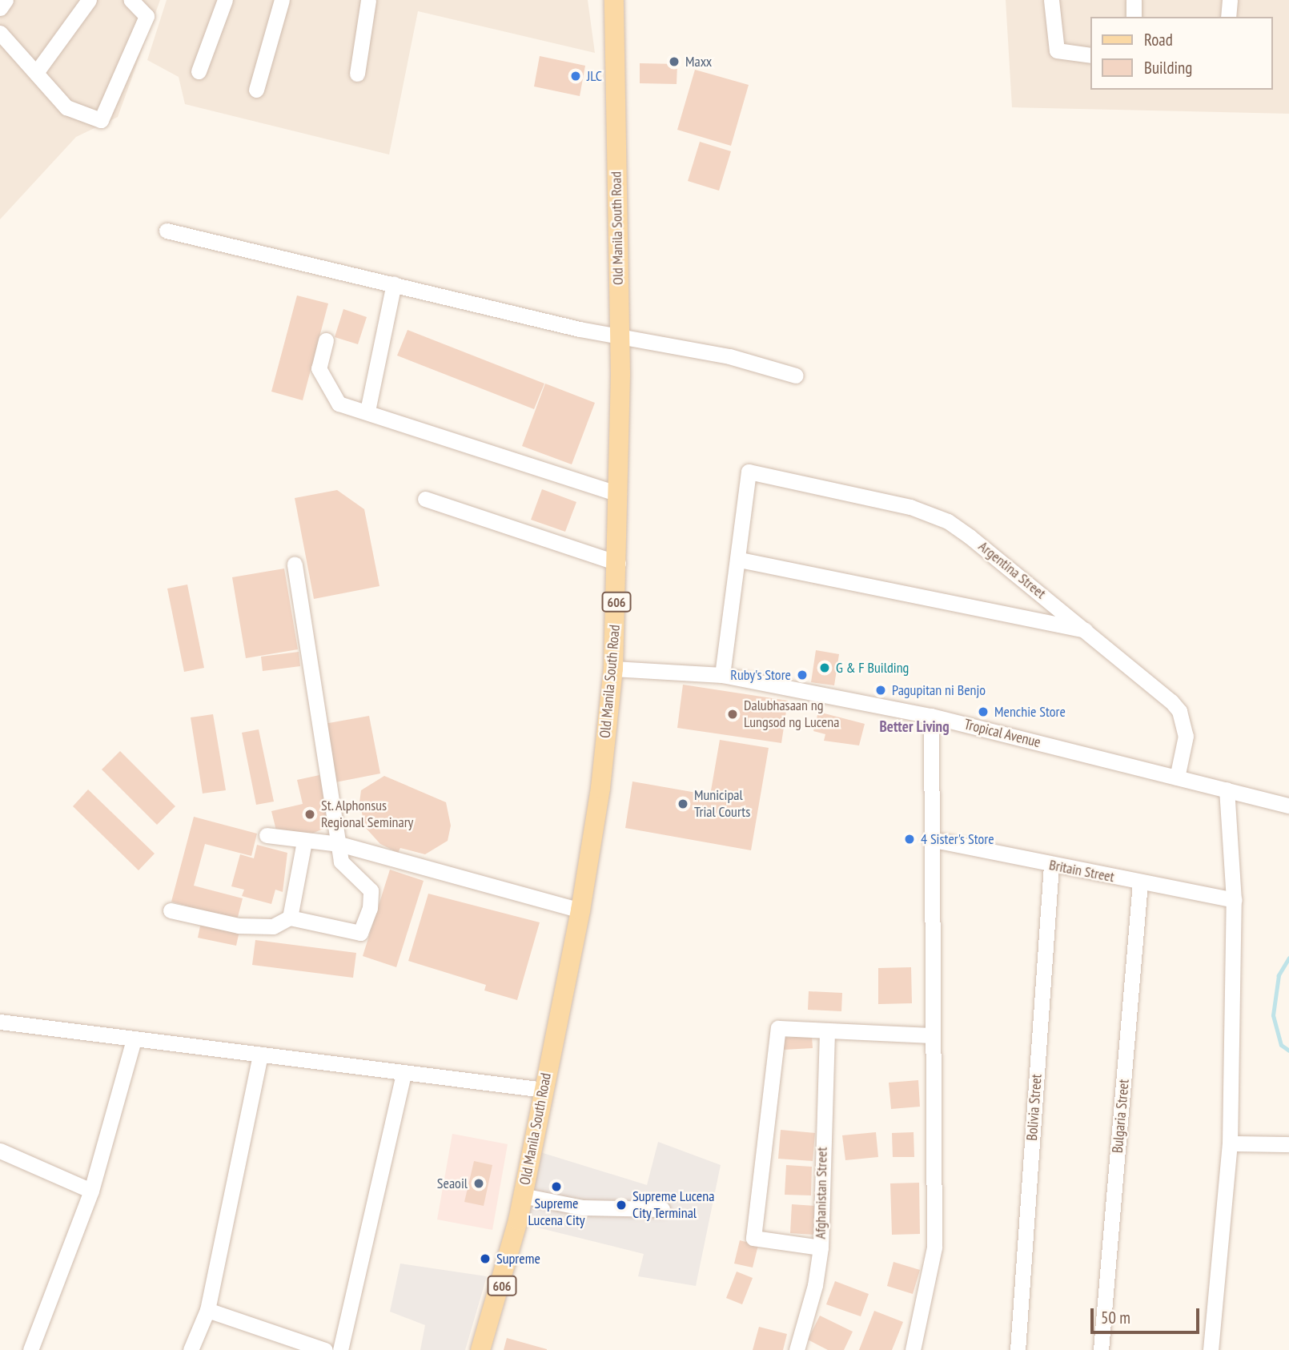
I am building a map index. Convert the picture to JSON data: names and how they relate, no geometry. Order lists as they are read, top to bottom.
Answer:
{
  "streets": {
    "main road": ["Old Manila South Road", "606"],
    "street": [
      "Argentina Street",
      "Tropical Avenue",
      "Britain Street",
      "Bolivia Street",
      "Bulgaria Street",
      "Afghanistan Street"
    ]
  },
  "crossings": [
    ["Old Manila South Road", "Tropical Avenue"],
    ["Argentina Street", "Tropical Avenue"],
    ["Britain Street", "Bolivia Street"],
    ["Britain Street", "Bulgaria Street"]
  ],
  "districts": ["Better Living"],
  "places": [
    "Maxx",
    "JLC",
    "G & F Building",
    "Ruby's Store",
    "Pagupitan ni Benjo",
    "Menchie Store",
    "Dalubhasaan ng Lungsod ng Lucena",
    "Municipal Trial Courts",
    "St. Alphonsus Regional Seminary",
    "4 Sister's Store",
    "Seaoil",
    "Supreme Lucena City",
    "Supreme Lucena City Terminal",
    "Supreme"
  ],
  "legend": ["Road", "Building"],
  "scale_bar": "50 m"
}
